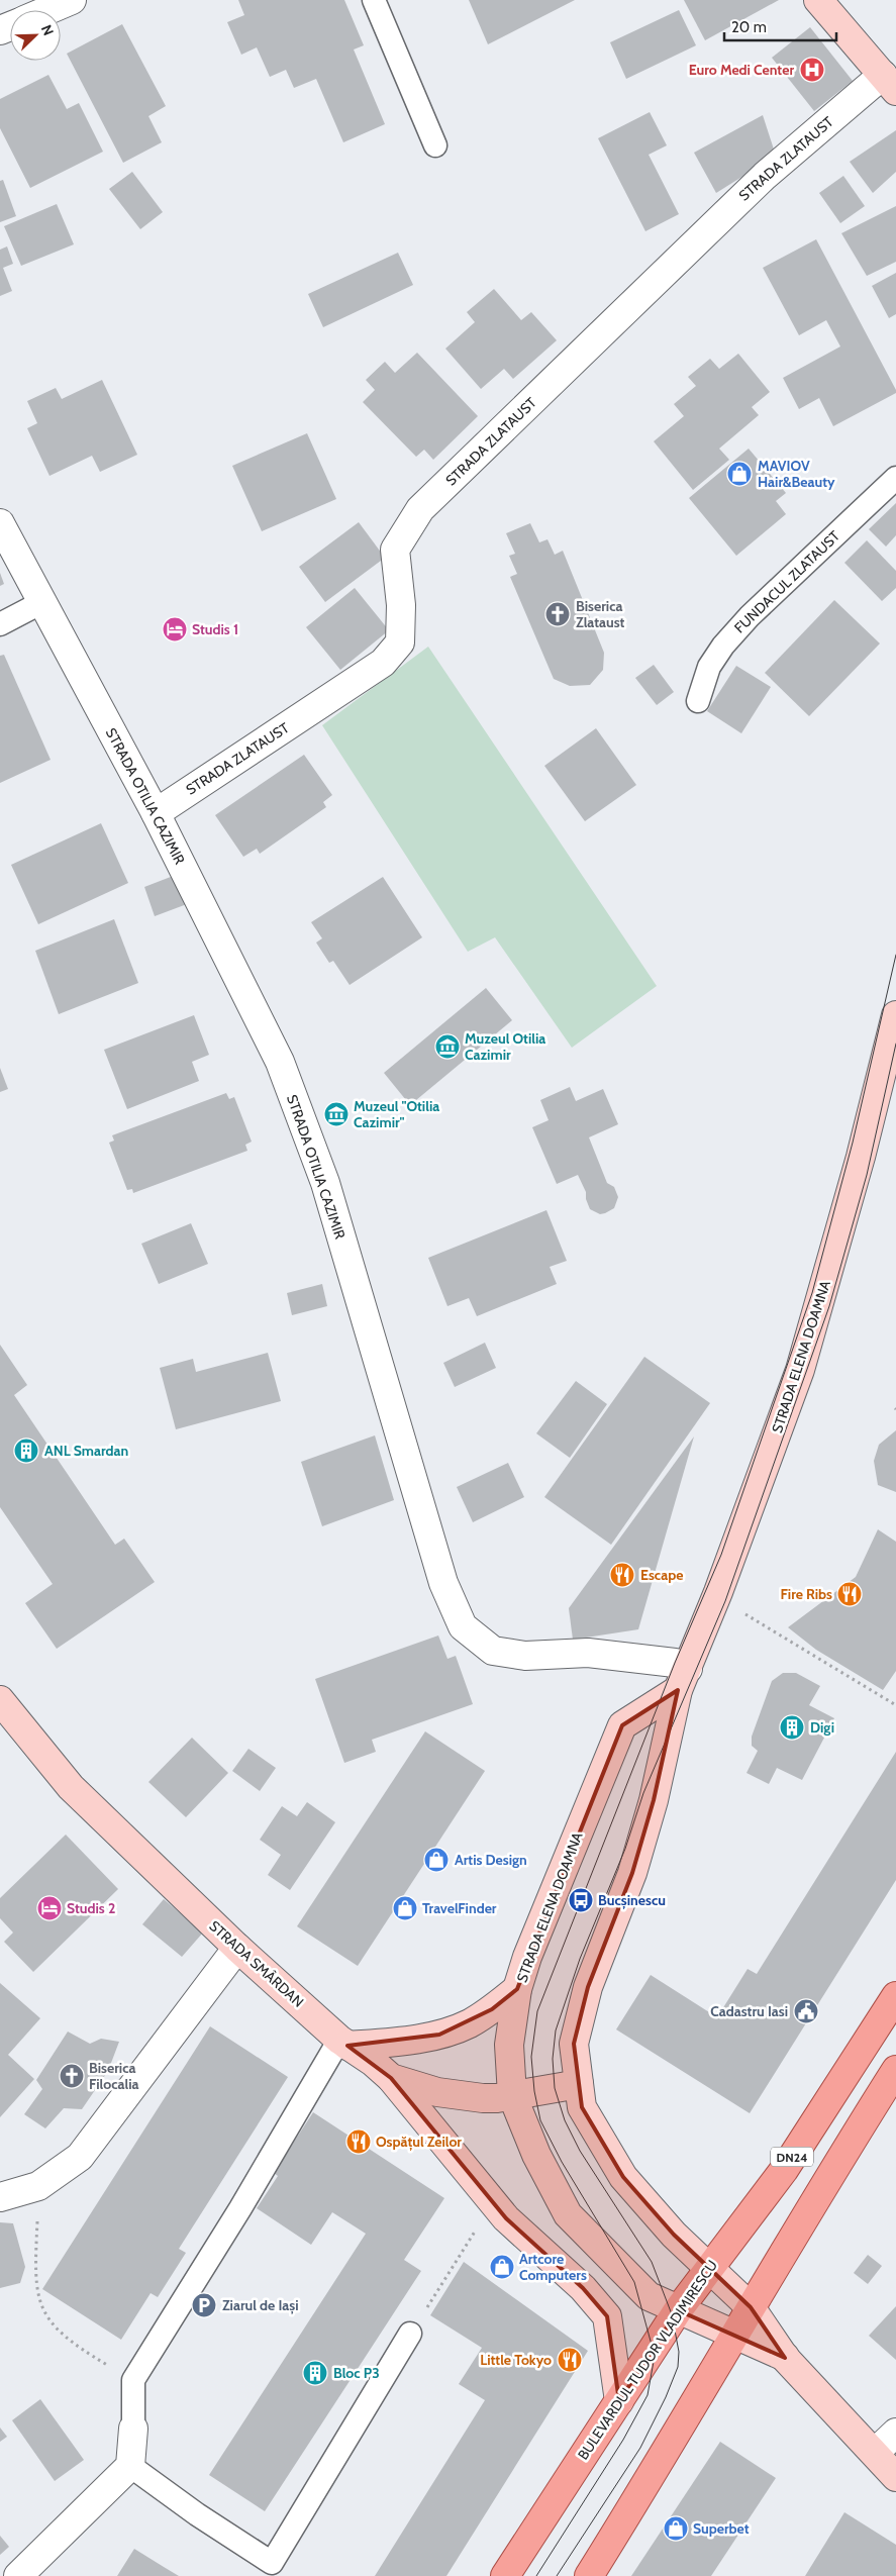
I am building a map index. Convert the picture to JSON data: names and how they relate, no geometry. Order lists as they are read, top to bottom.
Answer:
{
  "streets": {
    "main road": [
      "STRADA ELENA DOAMNA",
      "STRADA SMÂRDAN",
      "DN24",
      "BULEVARDUL TUDOR VLADIMIRESCU"
    ],
    "street": ["STRADA ZLATAUST", "STRADA OTILIA CAZIMIR"],
    "lane": ["FUNDACUL ZLATAUST"]
  },
  "crossings": [
    ["STRADA ZLATAUST", "STRADA OTILIA CAZIMIR"],
    ["STRADA OTILIA CAZIMIR", "STRADA ELENA DOAMNA"],
    ["STRADA ELENA DOAMNA", "STRADA SMÂRDAN"],
    ["STRADA ELENA DOAMNA", "DN24"],
    ["STRADA ELENA DOAMNA", "BULEVARDUL TUDOR VLADIMIRESCU"]
  ],
  "places": {
    "hospital": ["Euro Medi Center"],
    "shop": [
      "MAVIOV Hair&Beauty",
      "Artis Design",
      "TravelFinder",
      "Artcore Computers",
      "Superbet"
    ],
    "church": ["Biserica Zlataust", "Biserica Filocalia"],
    "hotel": ["Studis 1", "Studis 2"],
    "museum": ["Muzeul Otilia Cazimir", "Muzeul \"Otilia Cazimir\""],
    "building": ["ANL Smardan", "Digi", "Bloc P3"],
    "restaurant": [
      "Escape",
      "Fire Ribs",
      "Ospățul Zeilor",
      "Little Tokyo"
    ],
    "bus stop": ["Bucșinescu"],
    "public building": ["Cadastru Iasi"],
    "parking": ["Ziarul de Iași"]
  },
  "scale_bar": "20 m",
  "north": "top right"
}
